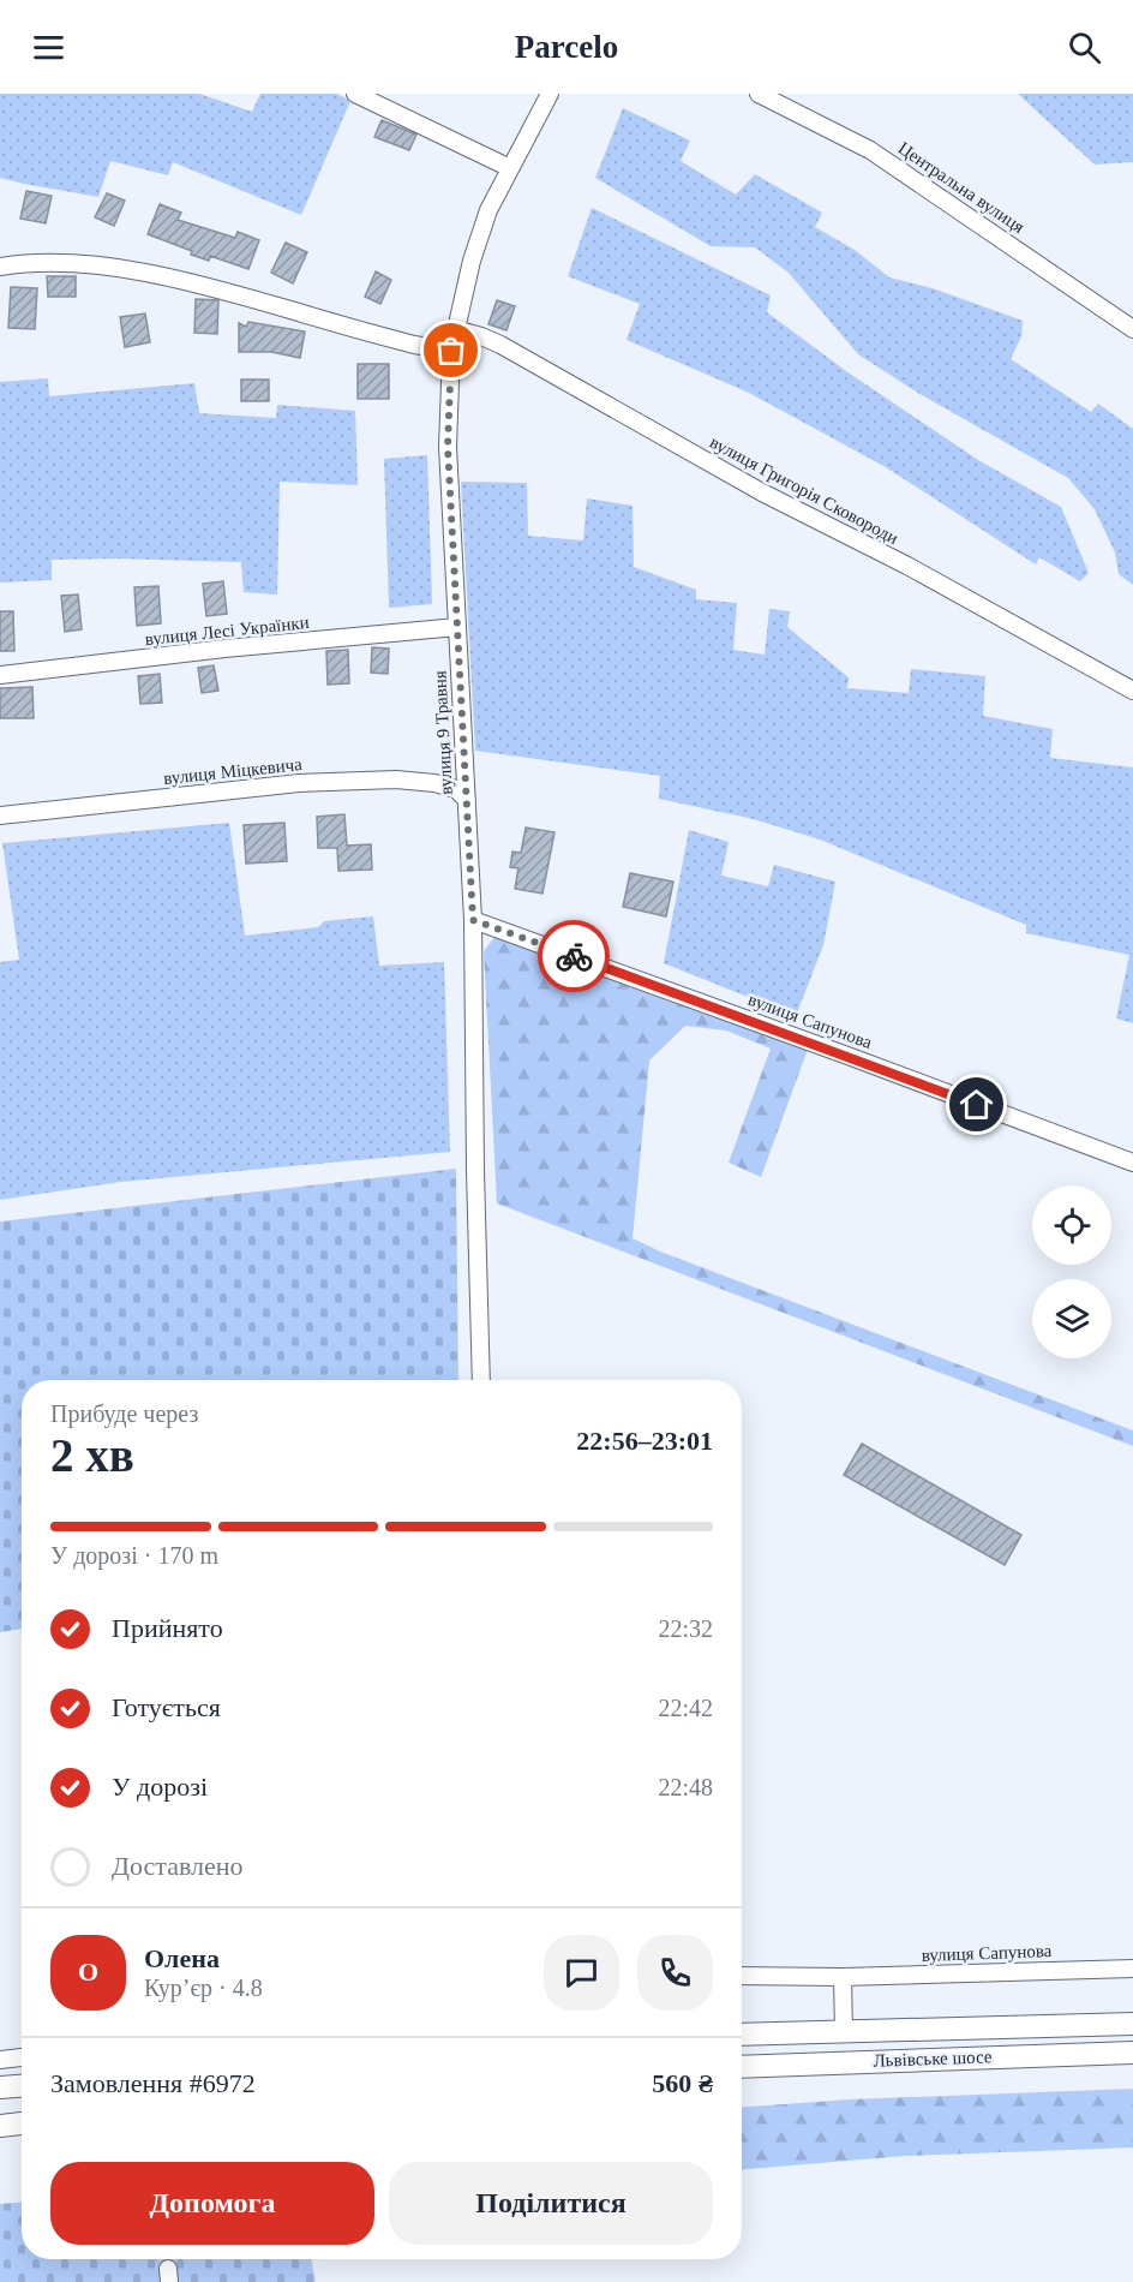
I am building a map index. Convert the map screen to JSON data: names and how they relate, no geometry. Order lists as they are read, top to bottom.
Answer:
{
  "streets": {
    "main road": ["Львівське шосе"],
    "street": [
      "Центральна вулиця",
      "вулиця Григорія Сковороди",
      "вулиця Лесі Українки",
      "вулиця 9 Травня",
      "вулиця Міцкевича",
      "вулиця Сапунова"
    ]
  },
  "crossings": [
    ["вулиця Григорія Сковороди", "вулиця 9 Травня"],
    ["вулиця Лесі Українки", "вулиця 9 Травня"],
    ["вулиця 9 Травня", "вулиця Міцкевича"],
    ["вулиця 9 Травня", "вулиця Сапунова"]
  ],
  "page": {
    "header": "Parcelo",
    "heading": ["2 хв", "Прибуде через", "22:56–23:01"],
    "panel": [
      "Олена",
      "Кур’єр · 4.8",
      "Замовлення #6972",
      "560 ₴"
    ],
    "bar": "У дорозі · 170 m",
    "list": [
      ["Прийнято", "22:32"],
      ["Готується", "22:42"],
      ["У дорозі", "22:48"],
      "Доставлено"
    ],
    "round": "О",
    "buttons": ["Допомога", "Поділитися"]
  }
}
